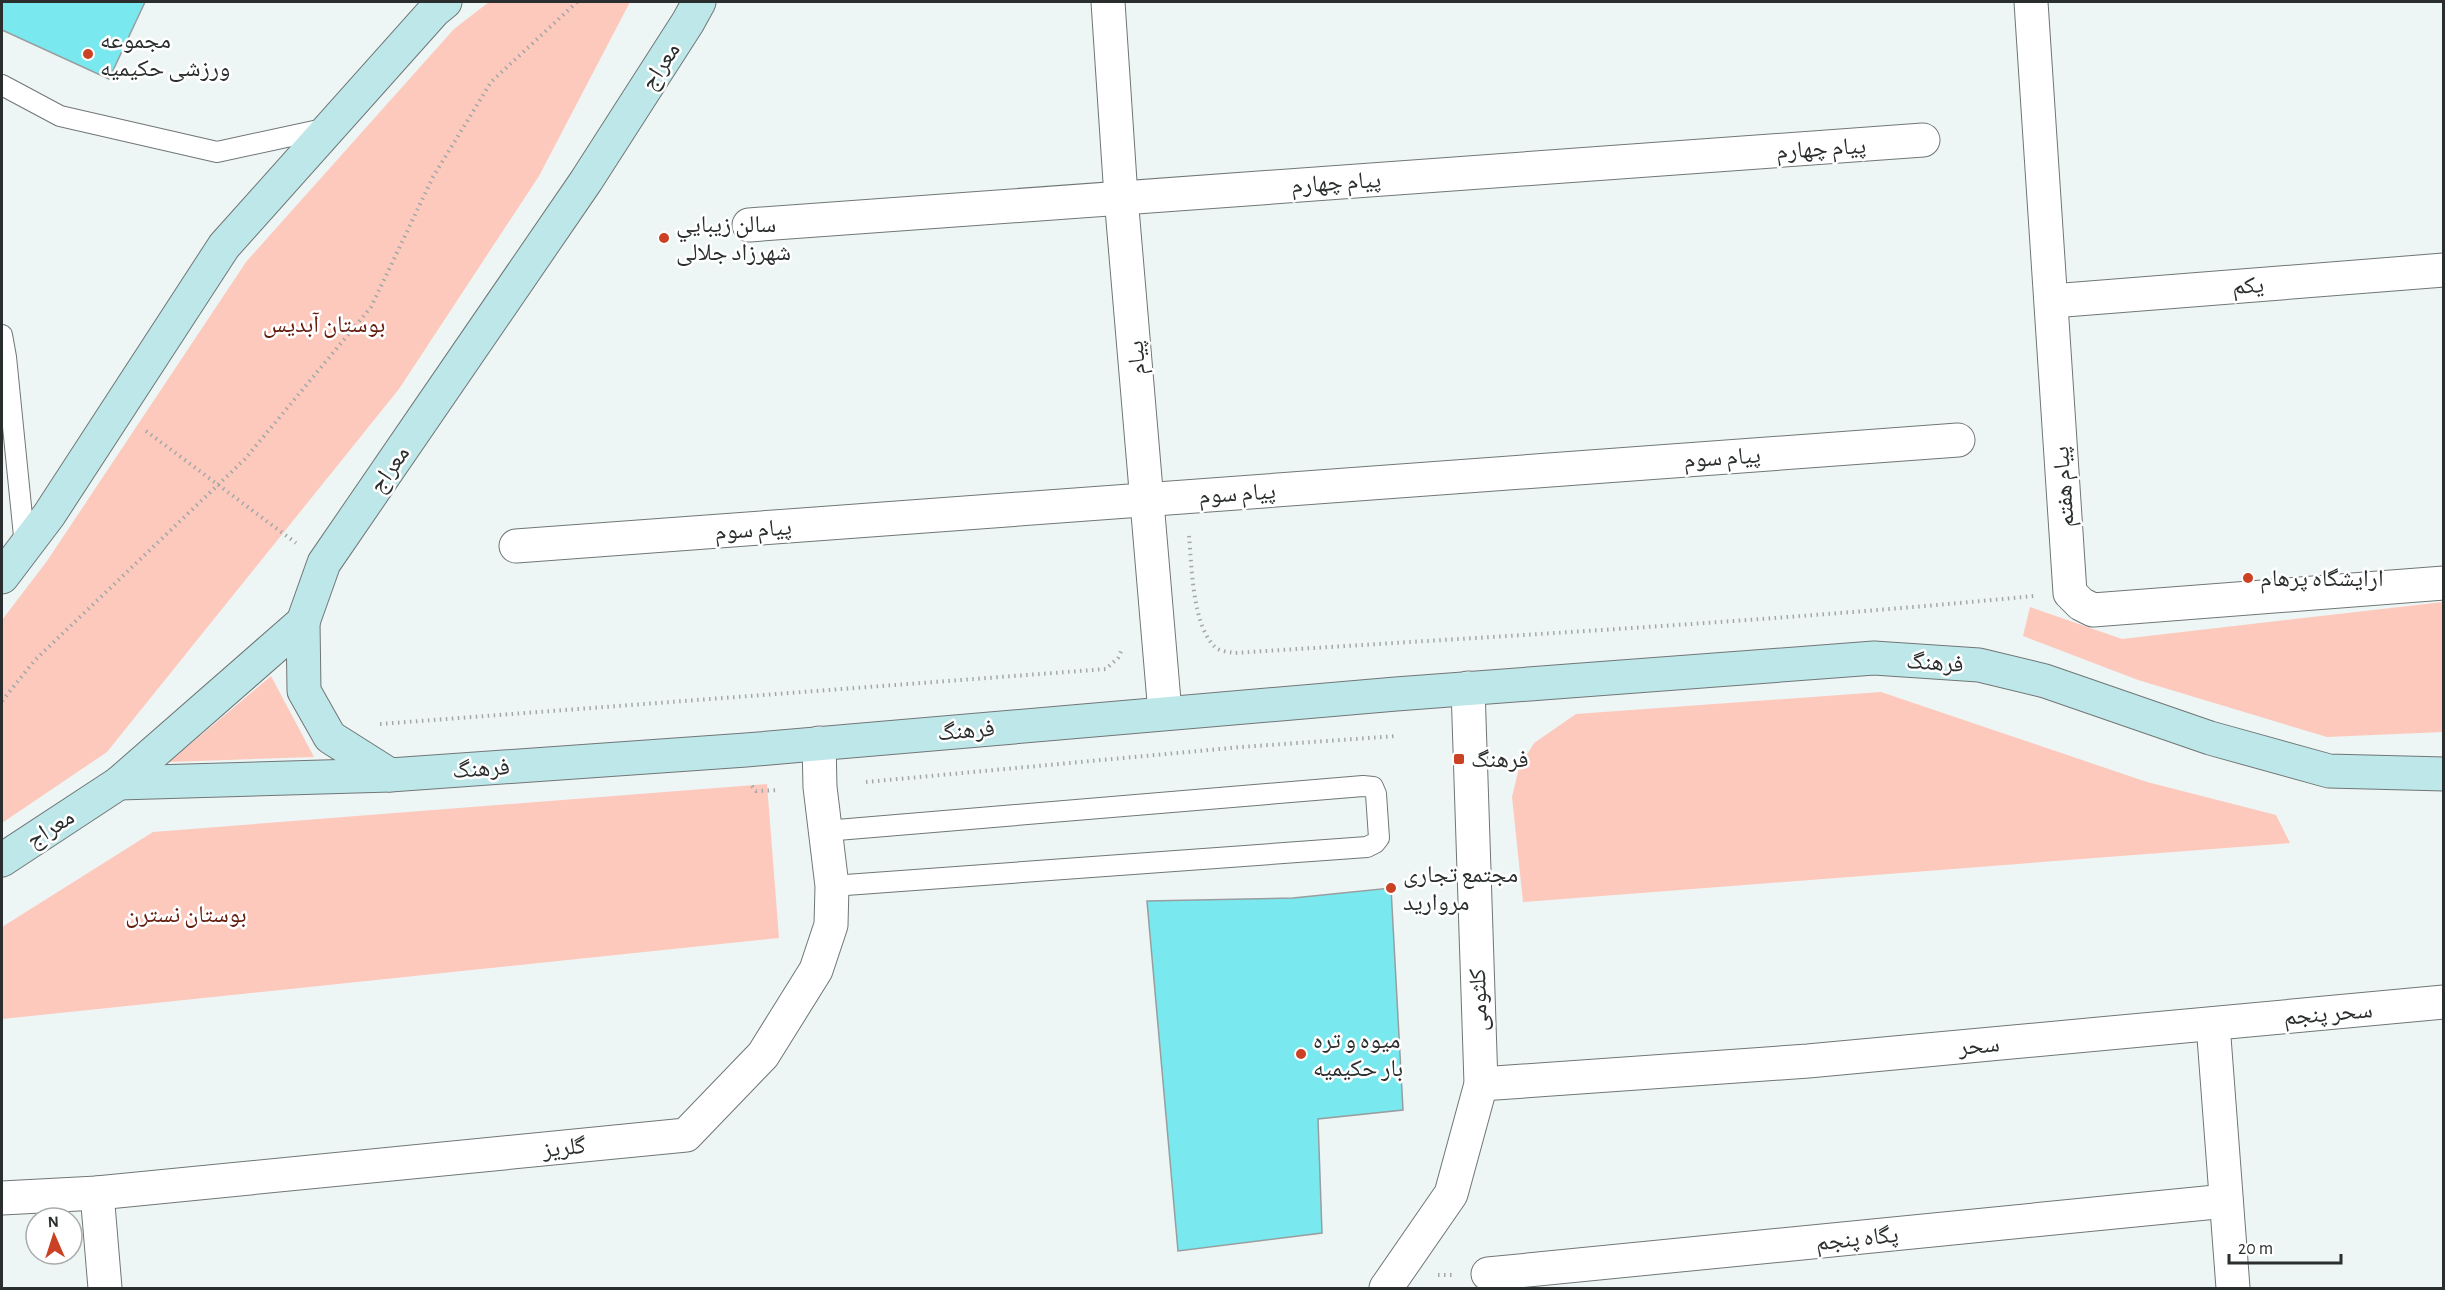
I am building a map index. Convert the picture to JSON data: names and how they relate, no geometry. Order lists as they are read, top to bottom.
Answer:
{
  "streets": {
    "main road": ["معراج", "فرهنگ"],
    "street": [
      "پیام چهارم",
      "یکم",
      "پیام",
      "پیام سوم",
      "پیام هفتم",
      "کلثومی",
      "سحر پنجم",
      "سحر",
      "گلریز",
      "پگاه پنجم"
    ]
  },
  "crossings": [
    ["معراج", "فرهنگ"],
    ["پیام چهارم", "پیام"],
    ["یکم", "پیام هفتم"],
    ["پیام", "پیام سوم"],
    ["پیام", "فرهنگ"],
    ["فرهنگ", "کلثومی"],
    ["فرهنگ", "گلریز"],
    ["کلثومی", "سحر"],
    ["سحر پنجم", "سحر"]
  ],
  "parks": ["بوستان آبدیس", "بوستان نسترن"],
  "places": {
    "other": [
      "مجموعه ورزشی حکیمیه",
      "سالن زيبايي شهرزاد جلالى",
      "ارایشگاه پرهام",
      "مجتمع تجاری مروارید",
      "میوه و تره بار حکیمیه"
    ],
    "transit": ["فرهنگ"]
  },
  "scale_bar": "20 m",
  "north": "top"
}
